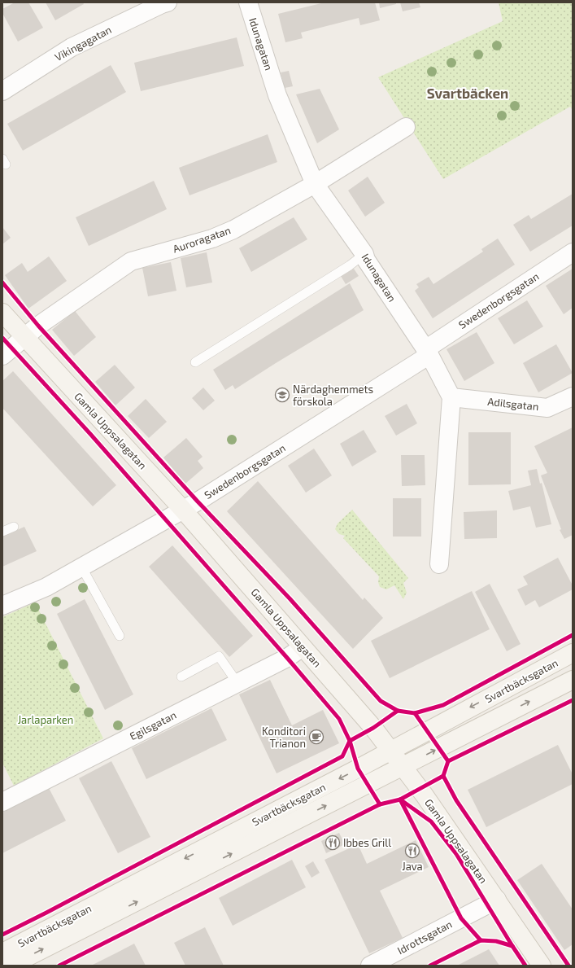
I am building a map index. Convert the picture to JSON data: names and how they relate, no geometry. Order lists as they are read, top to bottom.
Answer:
{
  "streets": {
    "street": [
      "Vikingagatan",
      "Idunagatan",
      "Auroragatan",
      "Swedenborgsgatan",
      "Adilsgatan",
      "Gamla Uppsalagatan",
      "Svartbäcksgatan",
      "Egilsgatan",
      "Idrottsgatan"
    ]
  },
  "crossings": [
    ["Idunagatan", "Auroragatan"],
    ["Idunagatan", "Swedenborgsgatan"],
    ["Idunagatan", "Adilsgatan"],
    ["Auroragatan", "Gamla Uppsalagatan"],
    ["Swedenborgsgatan", "Gamla Uppsalagatan"],
    ["Gamla Uppsalagatan", "Svartbäcksgatan"],
    ["Gamla Uppsalagatan", "Egilsgatan"],
    ["Gamla Uppsalagatan", "Idrottsgatan"]
  ],
  "districts": ["Svartbäcken"],
  "parks": ["Jarlaparken"],
  "places": {
    "school or university": ["Närdaghemmets förskola"],
    "cafe": ["Konditori Trianon"],
    "restaurant": ["Ibbes Grill", "Java"]
  }
}
